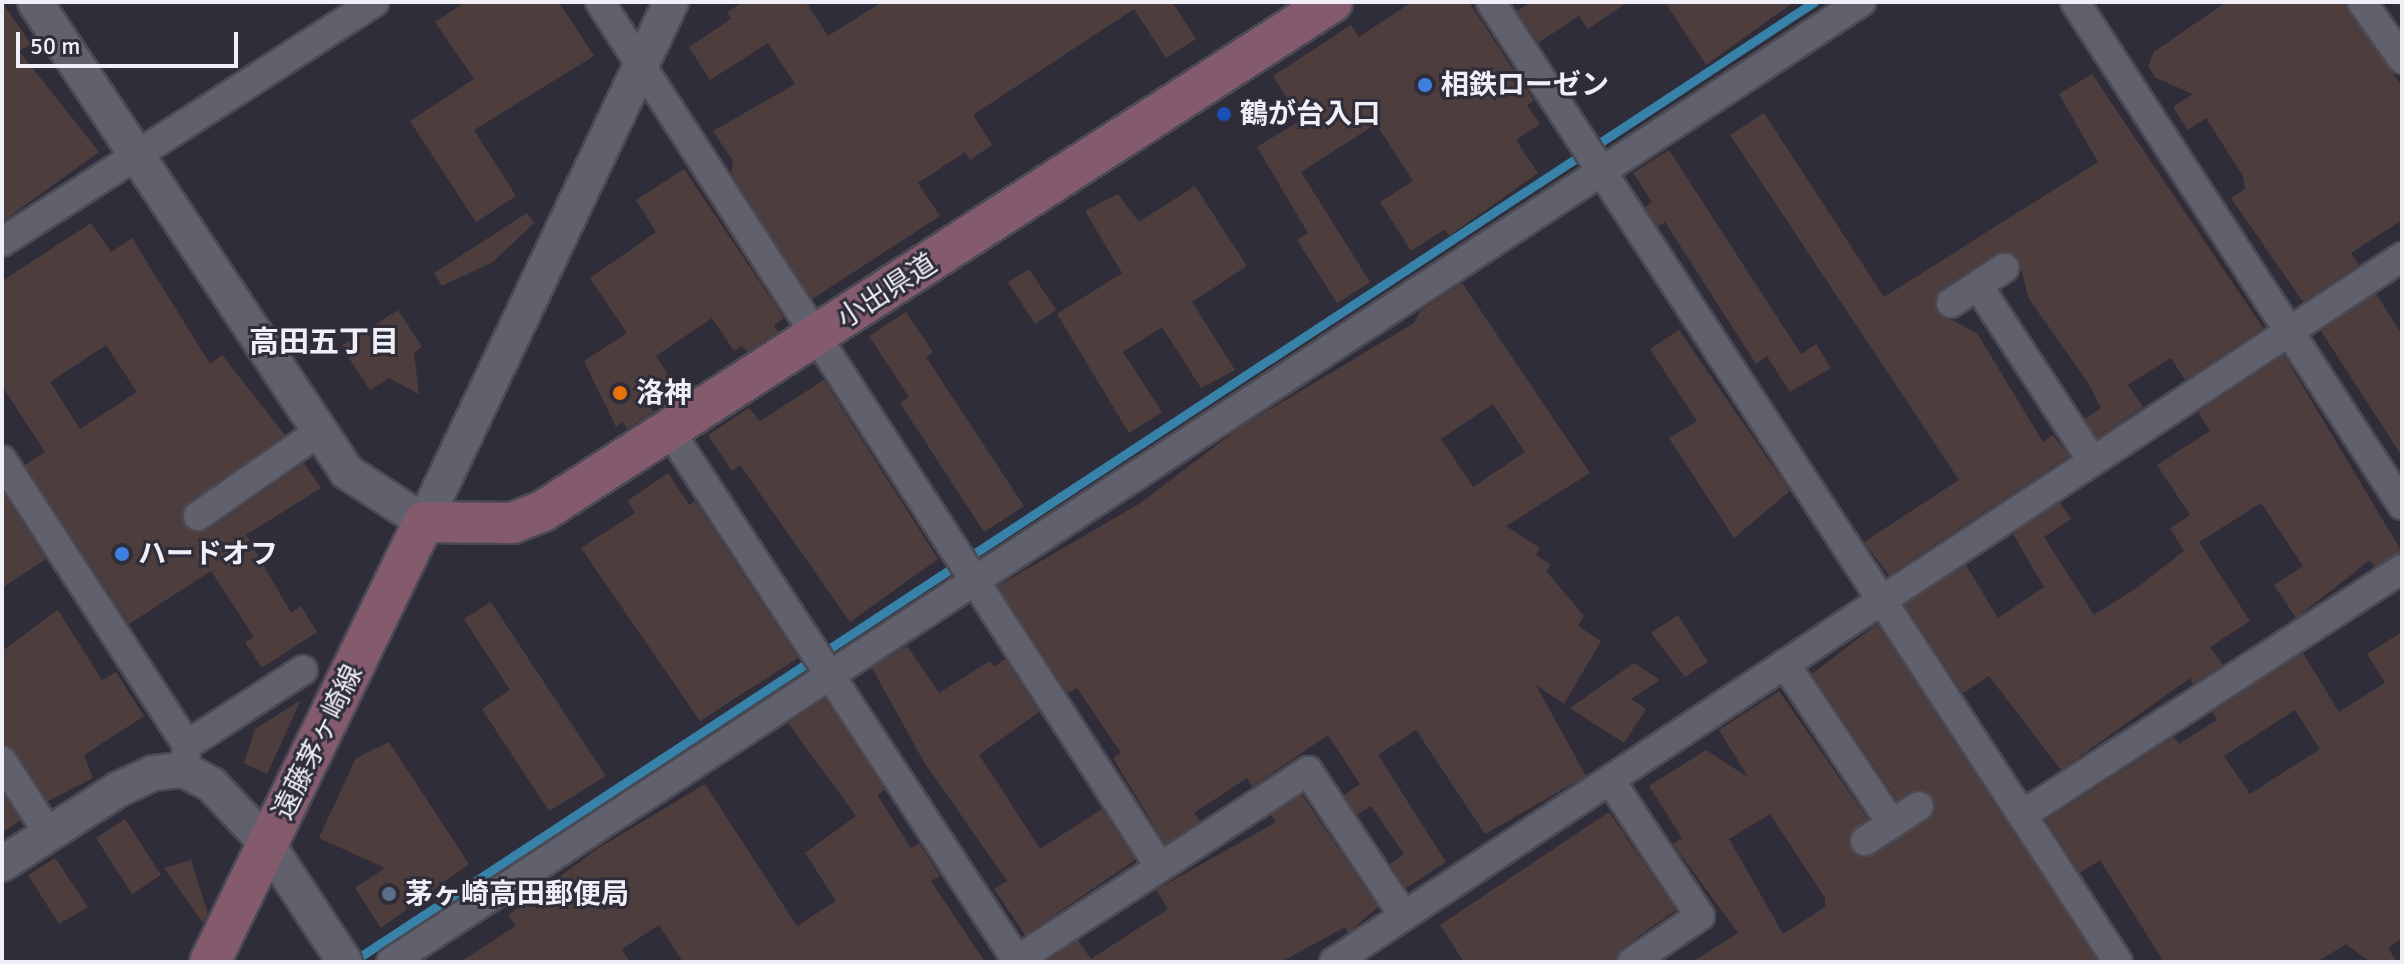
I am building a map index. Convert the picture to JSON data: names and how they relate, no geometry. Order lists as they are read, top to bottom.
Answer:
{
  "streets": {
    "main road": ["小出県道", "遠藤茅ヶ崎線"]
  },
  "crossings": [
    ["小出県道", "遠藤茅ヶ崎線"]
  ],
  "districts": ["高田五丁目"],
  "places": [
    "相鉄ローゼン",
    "鶴が台入口",
    "洛神",
    "ハードオフ",
    "茅ヶ崎高田郵便局"
  ],
  "scale_bar": "50 m"
}
